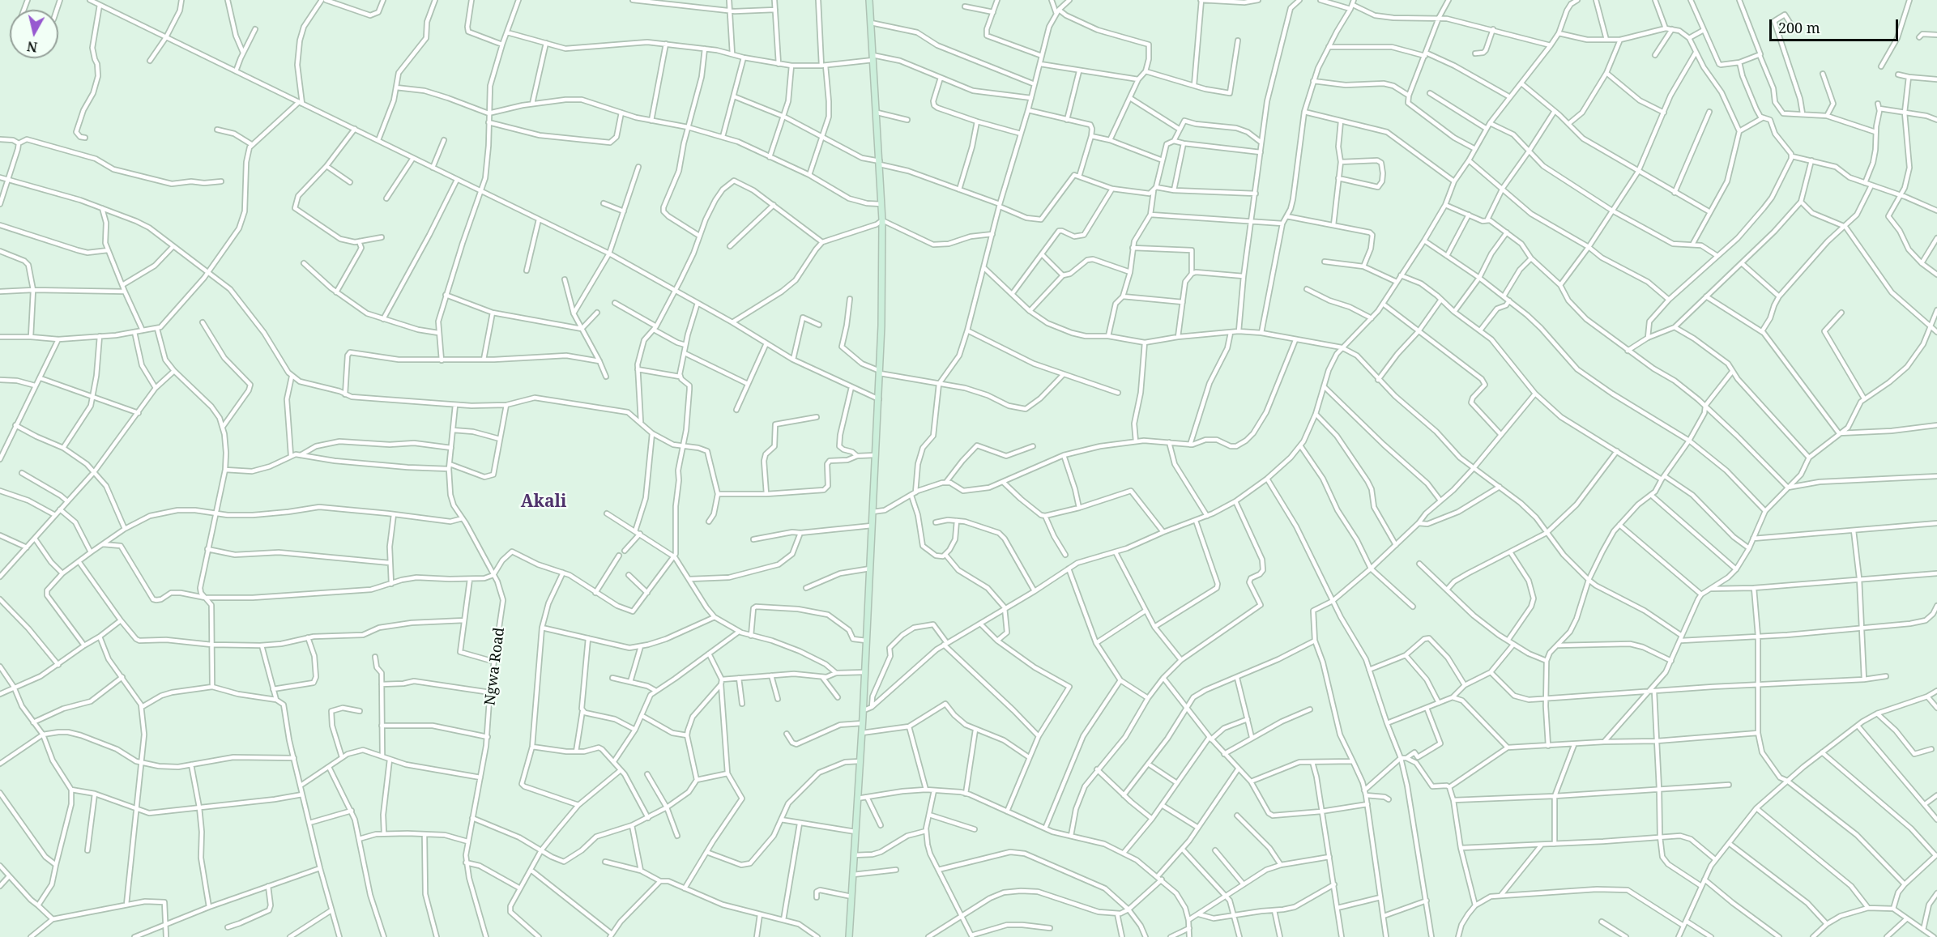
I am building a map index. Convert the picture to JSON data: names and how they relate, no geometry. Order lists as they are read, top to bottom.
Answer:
{
  "streets": {
    "street": ["Ngwa Road"]
  },
  "districts": ["Akali"],
  "scale_bar": "200 m",
  "north": "bottom"
}
